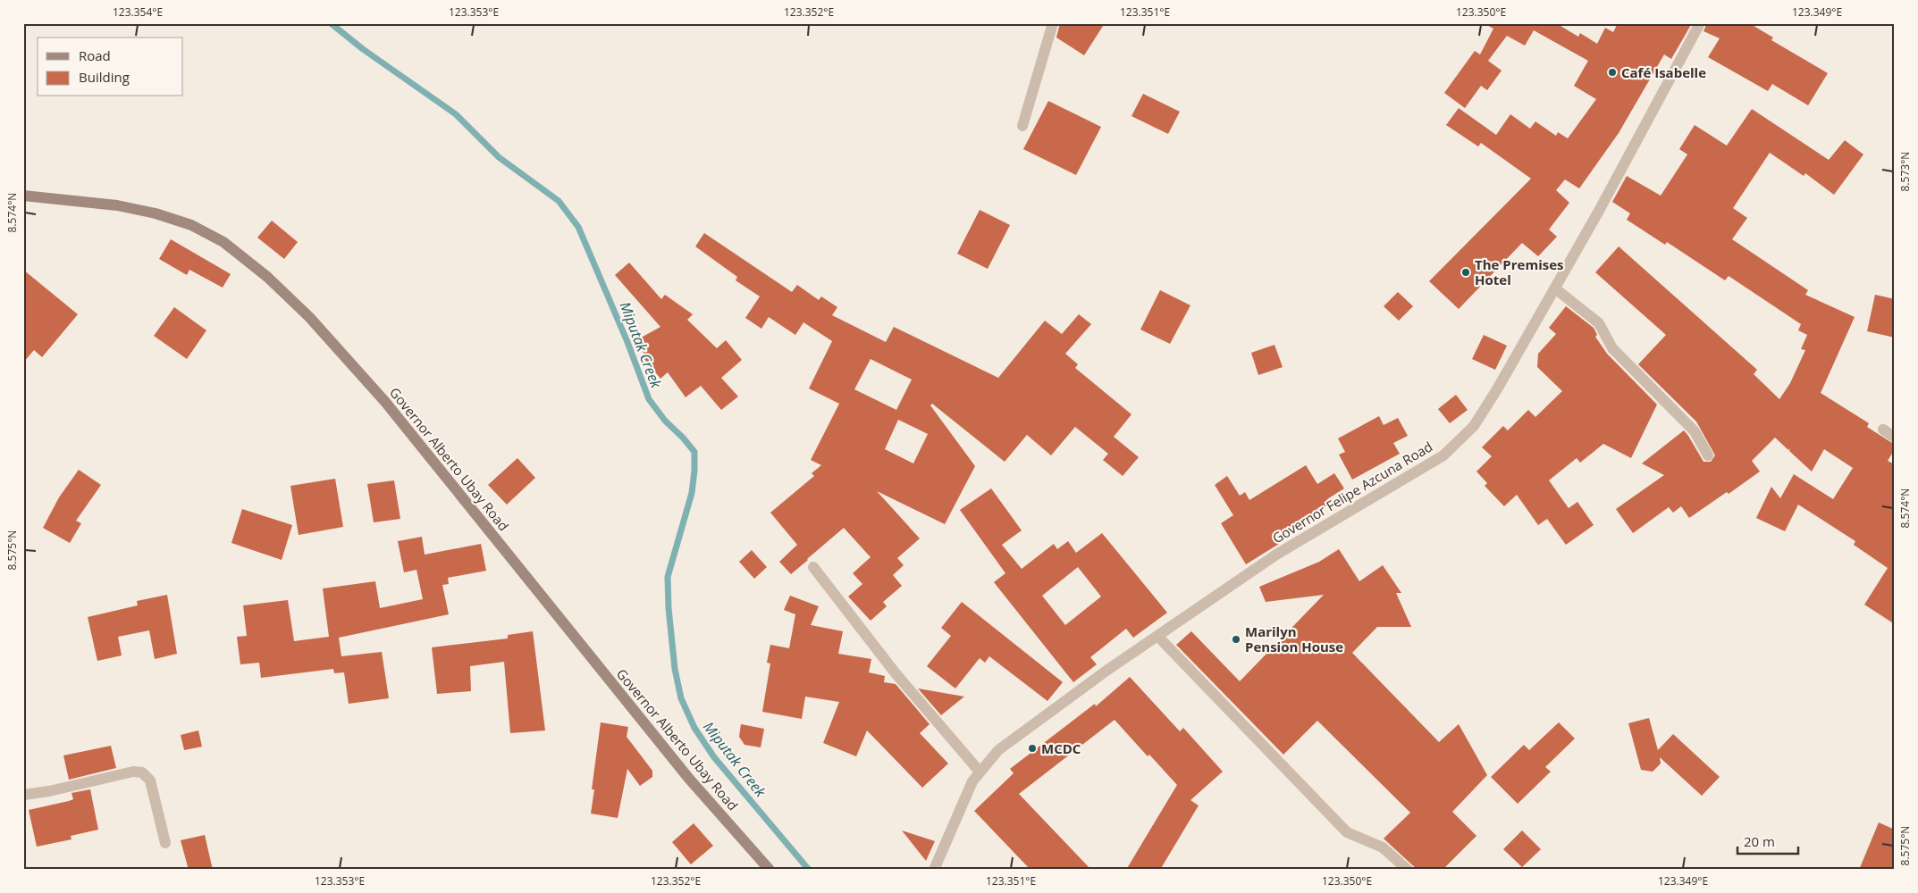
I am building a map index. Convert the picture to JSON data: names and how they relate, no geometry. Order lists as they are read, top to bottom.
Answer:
{
  "streets": {
    "main road": ["Governor Alberto Ubay Road"],
    "street": ["Governor Felipe Azcuna Road"]
  },
  "water": ["Miputak Creek"],
  "places": [
    "Café Isabelle",
    "The Premises Hotel",
    "Marilyn Pension House",
    "MCDC"
  ],
  "legend": ["Road", "Building"],
  "scale_bar": "20 m",
  "coordinates": [
    "123.354°E",
    "123.353°E",
    "123.352°E",
    "123.351°E",
    "123.350°E",
    "123.349°E",
    "8.573°N",
    "8.574°N",
    "8.575°N"
  ]
}
